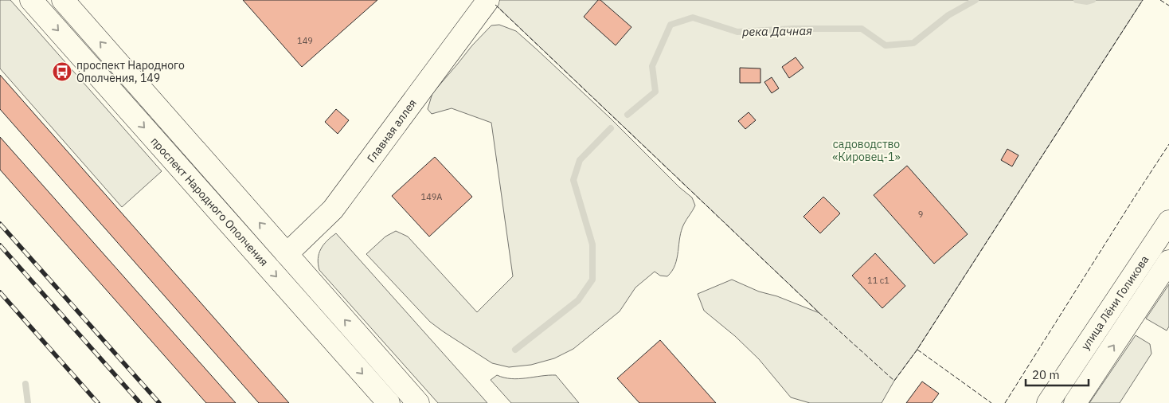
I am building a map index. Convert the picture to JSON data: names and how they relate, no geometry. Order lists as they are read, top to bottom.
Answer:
{
  "streets": {
    "main road": ["Главная аллея", "проспект Народного Ополчения", "улица Лёни Голикова"]
  },
  "crossings": [
    ["Главная аллея", "проспект Народного Ополчения"]
  ],
  "water": ["река Дачная"],
  "parks": ["садоводство «Кировец-1»"],
  "places": {
    "bus stop": ["проспект Народного Ополчения, 149"]
  },
  "house_numbers": [
    "149",
    "149А",
    "9",
    "11 с1"
  ],
  "scale_bar": "20 m"
}
